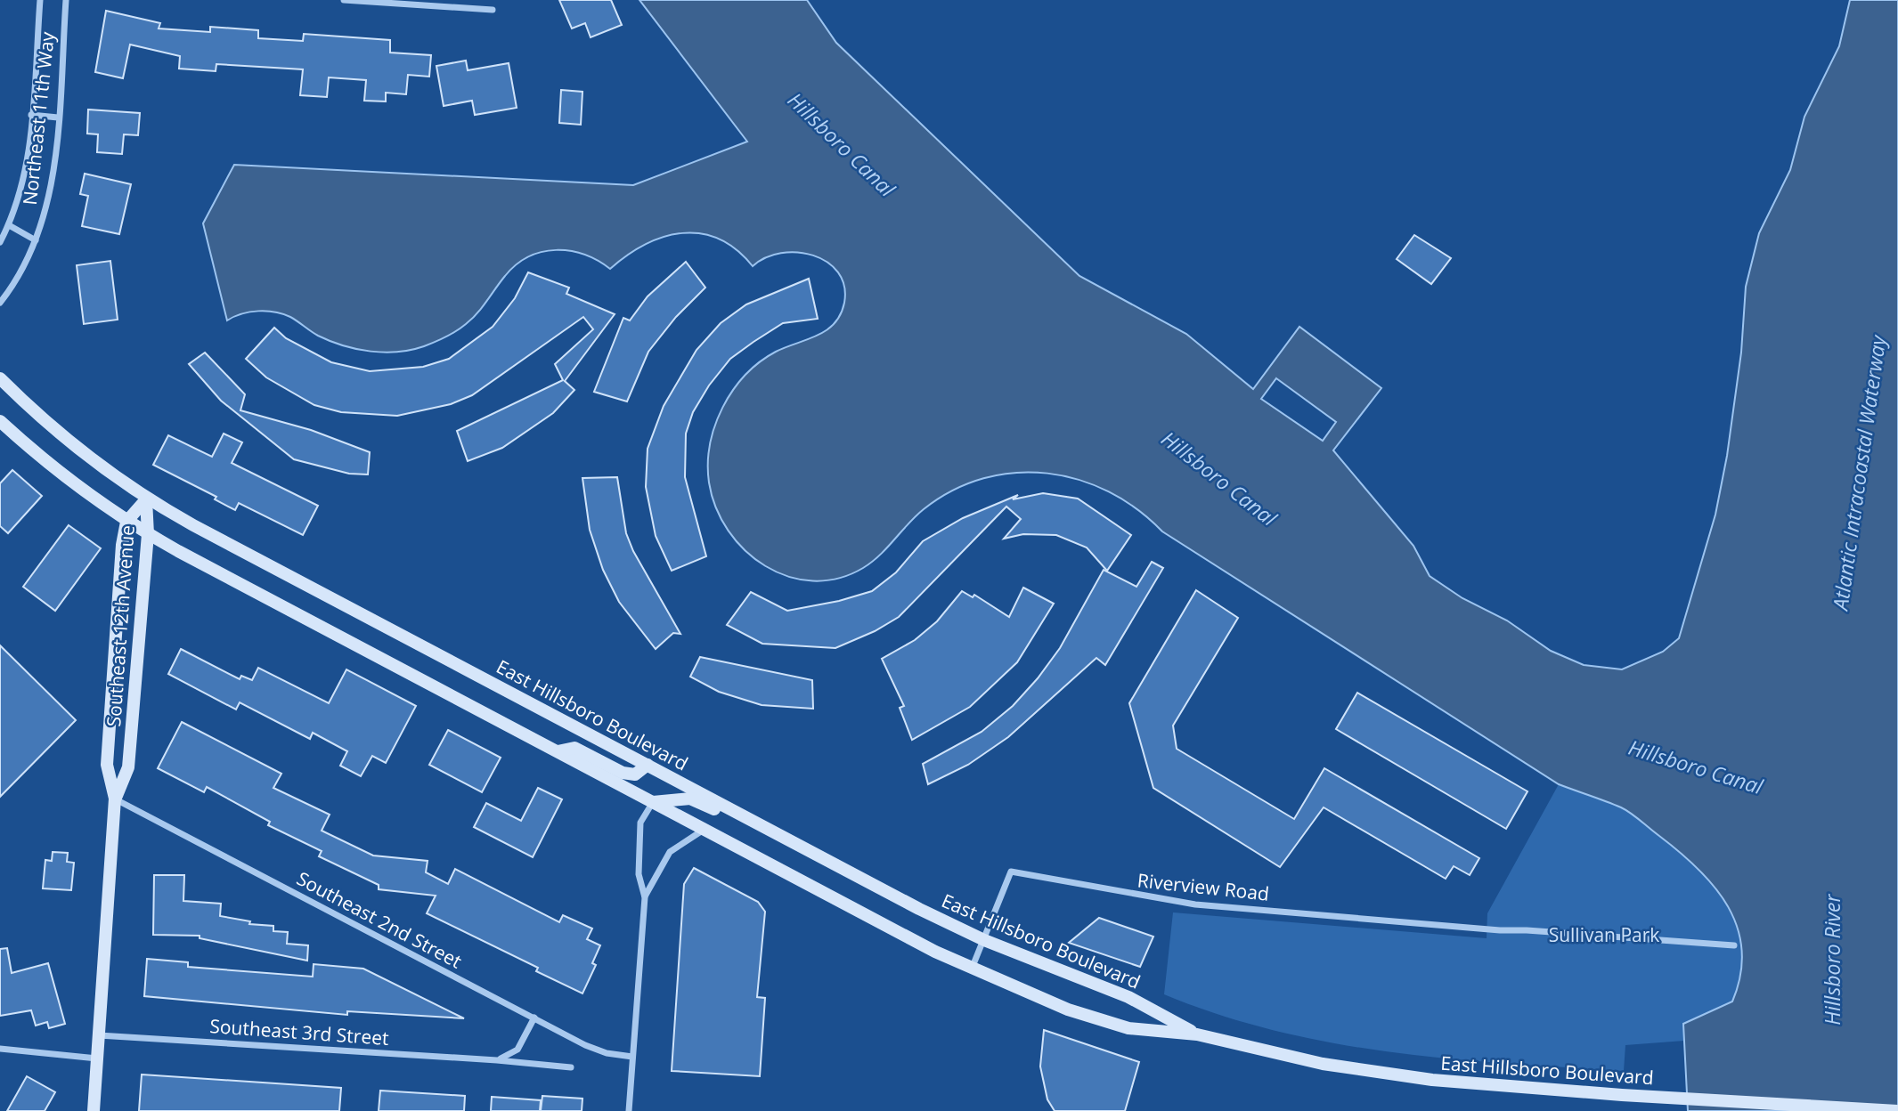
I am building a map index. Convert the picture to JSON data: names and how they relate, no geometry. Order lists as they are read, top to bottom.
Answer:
{
  "streets": {
    "main road": ["Southeast 12th Avenue", "East Hillsboro Boulevard"],
    "street": [
      "Northeast 11th Way",
      "Riverview Road",
      "Southeast 2nd Street",
      "Southeast 3rd Street"
    ]
  },
  "crossings": [
    ["Southeast 12th Avenue", "East Hillsboro Boulevard"],
    ["Southeast 12th Avenue", "Southeast 2nd Street"],
    ["Southeast 12th Avenue", "Southeast 3rd Street"],
    ["East Hillsboro Boulevard", "Riverview Road"]
  ],
  "water": ["Hillsboro Canal", "Atlantic Intracoastal Waterway", "Hillsboro River"],
  "parks": ["Sullivan Park"]
}
